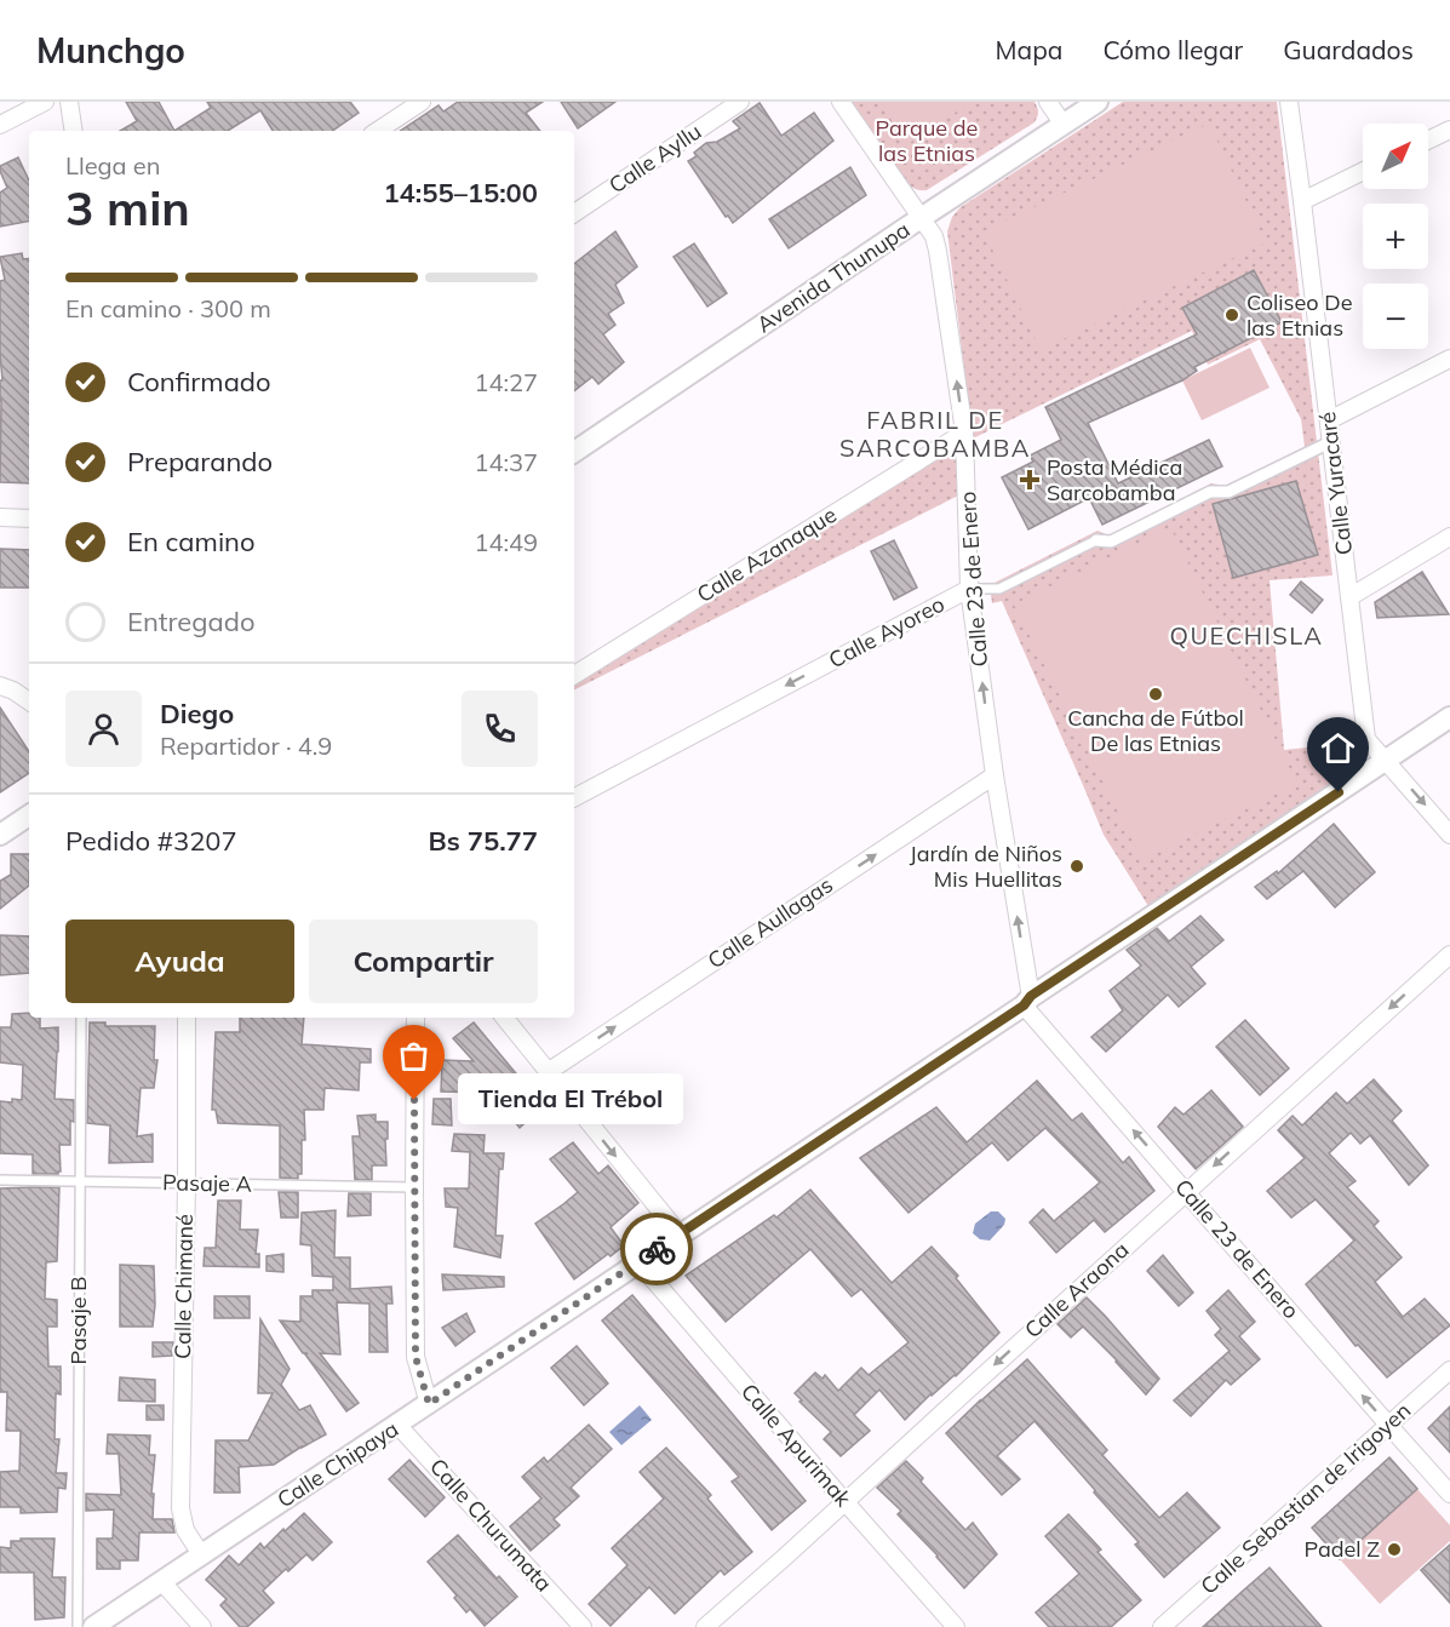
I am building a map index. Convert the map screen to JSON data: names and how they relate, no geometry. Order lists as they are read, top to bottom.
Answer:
{
  "streets": {
    "street": [
      "Calle Ayllu",
      "Avenida Thunupa",
      "Calle Yuracaré",
      "Calle Azanaque",
      "Calle 23 de Enero",
      "Calle Ayoreo",
      "Calle Aullagas",
      "Calle Chimané",
      "Calle Araona",
      "Calle Apurimak",
      "Calle Chipaya",
      "Calle Sebastian de Irigoyen",
      "Calle Churumata"
    ],
    "lane": ["Pasaje A", "Pasaje B"]
  },
  "crossings": [
    ["Avenida Thunupa", "Calle 23 de Enero"],
    ["Calle Yuracaré", "Calle Ayoreo"],
    ["Calle Yuracaré", "Calle Chipaya"],
    ["Calle Azanaque", "Calle 23 de Enero"],
    ["Calle 23 de Enero", "Calle Ayoreo"],
    ["Calle 23 de Enero", "Calle Aullagas"],
    ["Calle 23 de Enero", "Calle Araona"],
    ["Calle 23 de Enero", "Calle Chipaya"],
    ["Calle 23 de Enero", "Calle Sebastian de Irigoyen"],
    ["Pasaje A", "Calle Chimané"],
    ["Pasaje A", "Pasaje B"],
    ["Calle Chimané", "Calle Chipaya"],
    ["Calle Araona", "Calle Apurimak"],
    ["Calle Apurimak", "Calle Chipaya"],
    ["Calle Chipaya", "Calle Churumata"]
  ],
  "one_way": [
    "Calle 23 de Enero",
    "Calle Ayoreo",
    "Calle Aullagas",
    "Calle Araona"
  ],
  "districts": ["FABRIL DE SARCOBAMBA", "QUECHISLA"],
  "parks": ["Parque de las Etnias"],
  "places": {
    "other": [
      "Coliseo De las Etnias",
      "Cancha de Fútbol De las Etnias",
      "Jardín de Niños Mis Huellitas",
      "Tienda El Trébol",
      "Padel Z"
    ],
    "health": ["Posta Médica Sarcobamba"]
  },
  "north": "top right",
  "page": {
    "header": "Munchgo",
    "nav": ["Mapa", "Cómo llegar", "Guardados"],
    "map_buttons": ["+", "−"],
    "heading": ["3 min", "Llega en", "14:55–15:00"],
    "panel": [
      "Diego",
      "Repartidor · 4.9",
      "Pedido #3207",
      "Bs 75.77"
    ],
    "bar": "En camino · 300 m",
    "list": [
      ["Confirmado", "14:27"],
      ["Preparando", "14:37"],
      ["En camino", "14:49"],
      "Entregado"
    ],
    "buttons": ["Ayuda", "Compartir"],
    "bubble": "Tienda El Trébol"
  }
}
